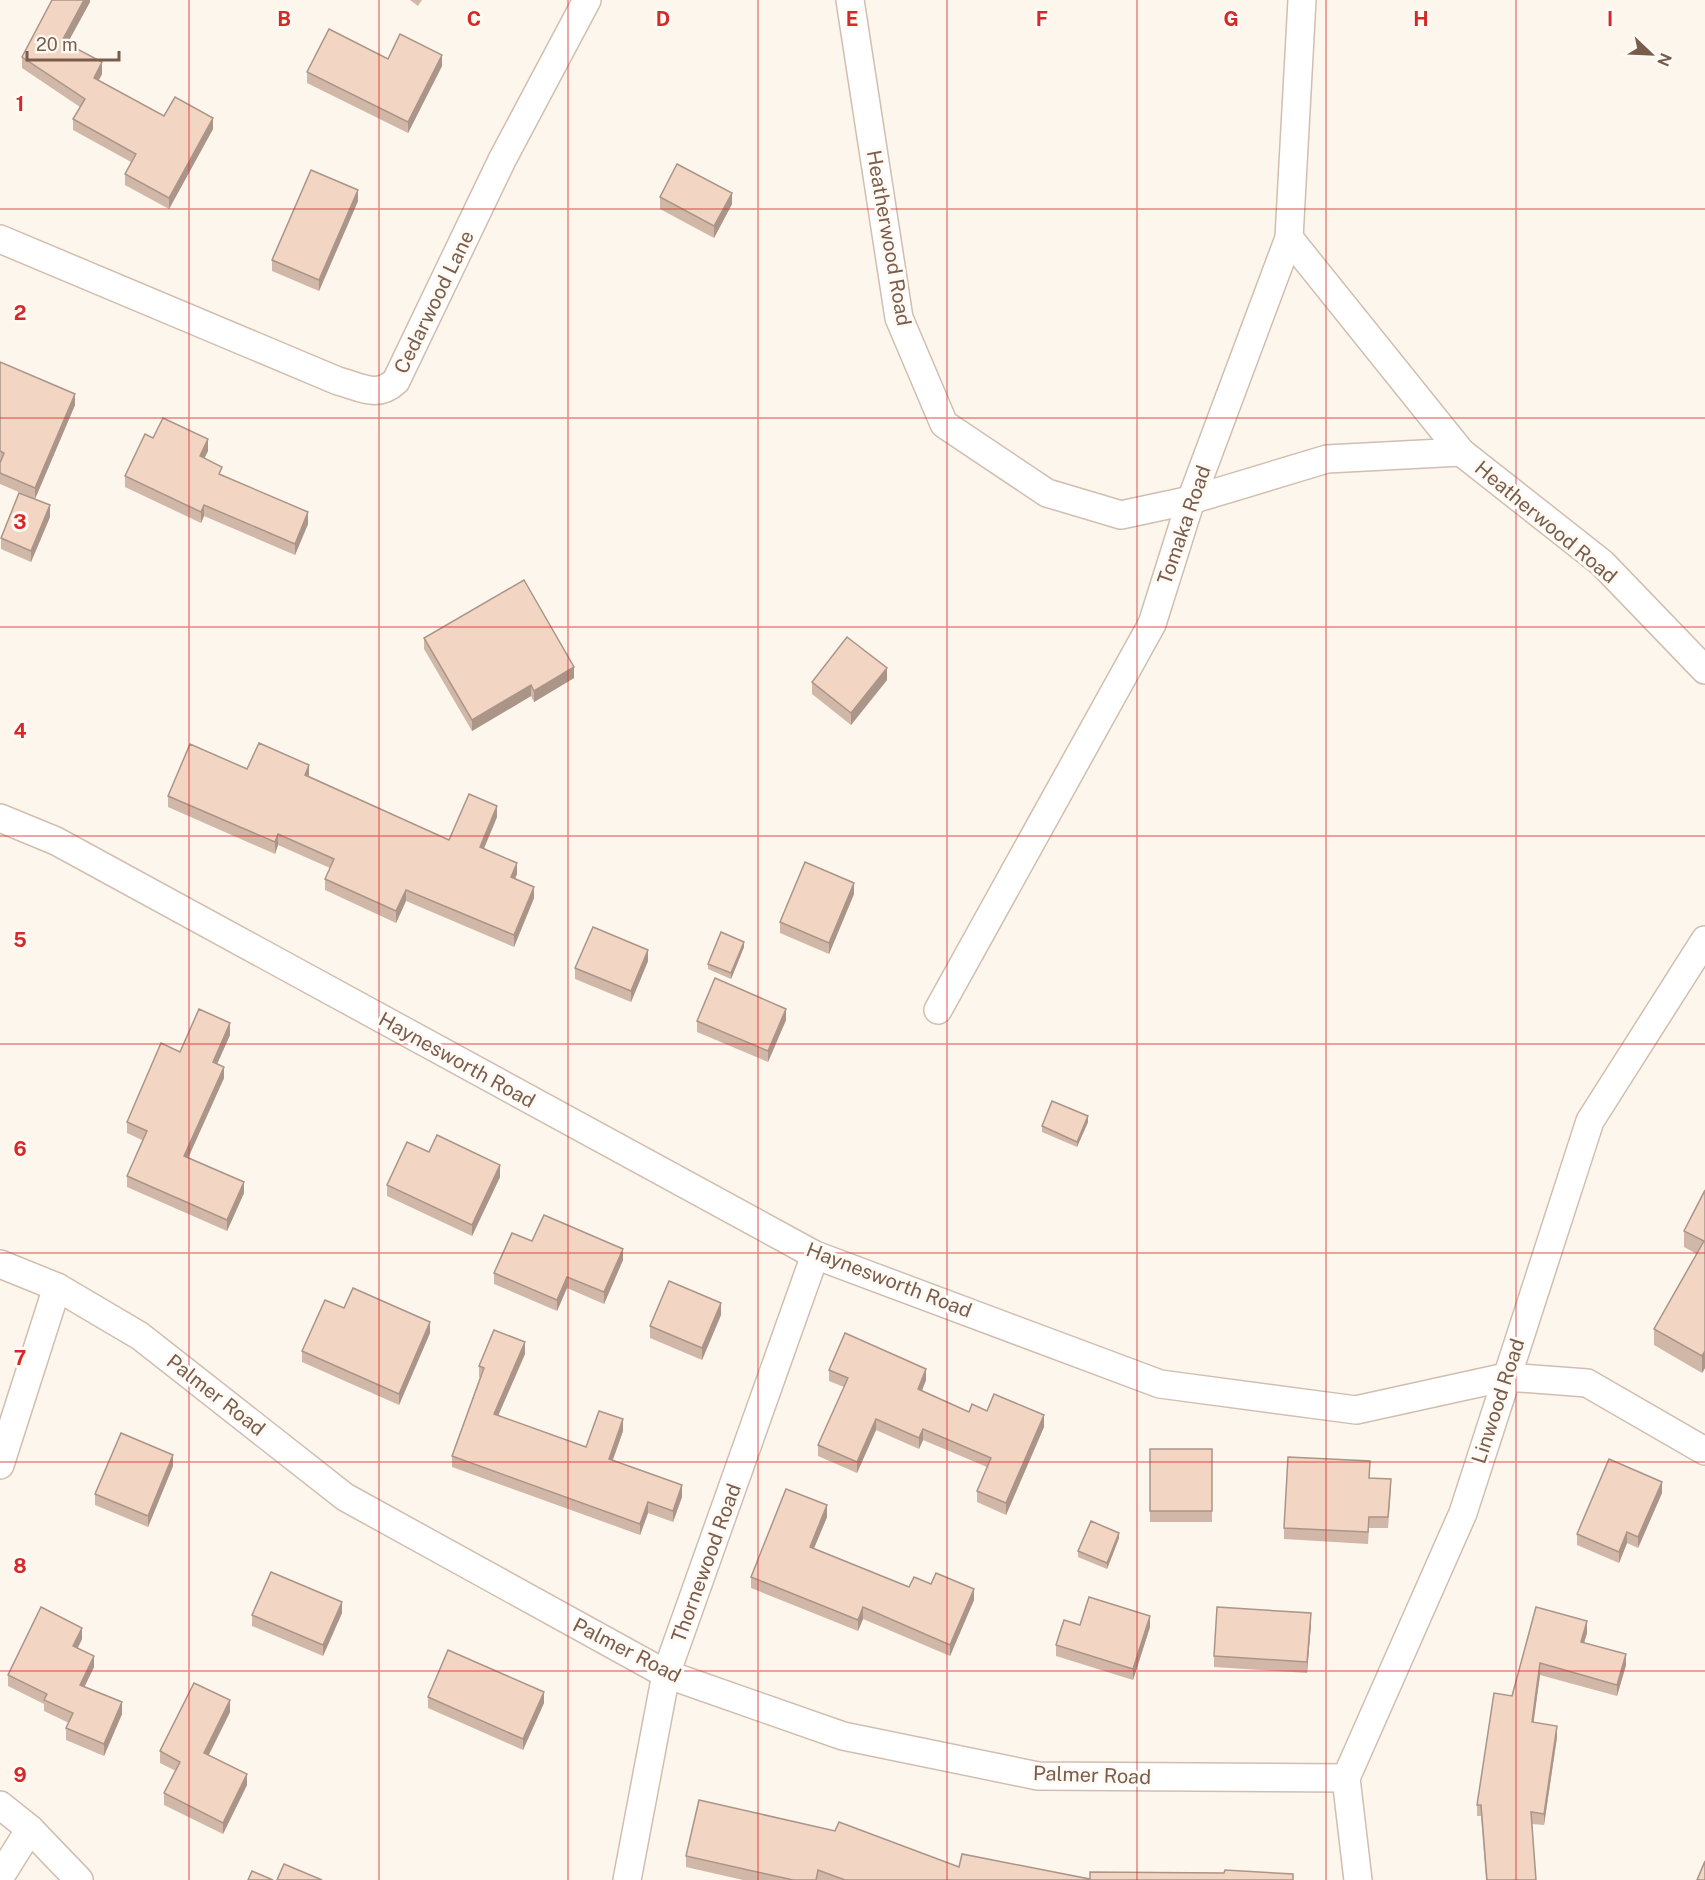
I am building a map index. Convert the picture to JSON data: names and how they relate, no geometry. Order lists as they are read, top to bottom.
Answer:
{
  "streets": {
    "street": [
      "Heatherwood Road",
      "Cedarwood Lane",
      "Tomaka Road",
      "Haynesworth Road",
      "Palmer Road",
      "Linwood Road",
      "Thornewood Road"
    ]
  },
  "crossings": [
    ["Heatherwood Road", "Tomaka Road"],
    ["Haynesworth Road", "Linwood Road"],
    ["Haynesworth Road", "Thornewood Road"],
    ["Palmer Road", "Linwood Road"],
    ["Palmer Road", "Thornewood Road"]
  ],
  "scale_bar": "20 m",
  "north": "bottom right",
  "grid": {
    "columns": [
      "B",
      "C",
      "D",
      "E",
      "F",
      "G",
      "H",
      "I"
    ],
    "rows": [
      "1",
      "2",
      "3",
      "4",
      "5",
      "6",
      "7",
      "8",
      "9"
    ]
  }
}
